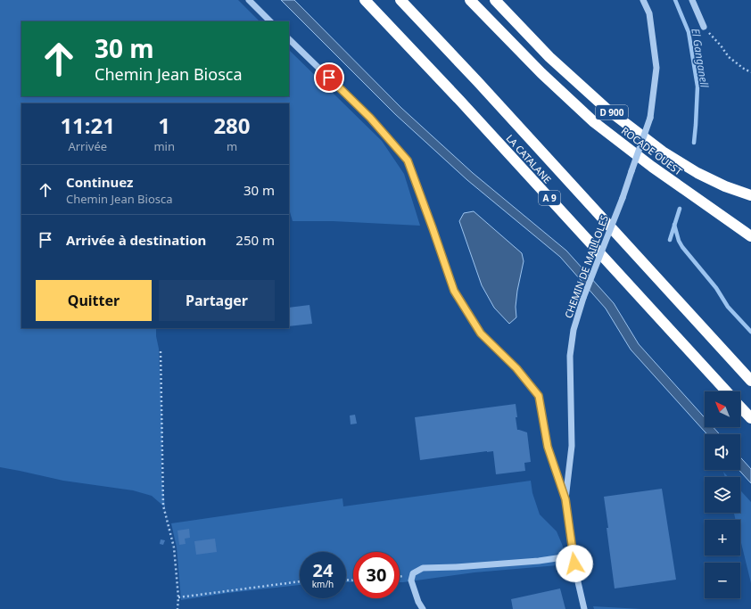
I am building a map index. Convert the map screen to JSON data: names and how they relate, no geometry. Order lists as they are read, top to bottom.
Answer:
{
  "streets": {
    "highway": [
      "D 900",
      "ROCADE OUEST",
      "LA CATALANE",
      "A 9"
    ],
    "street": ["CHEMIN DE MAILLOLES"]
  },
  "water": ["El Ganganell"],
  "north": "top left",
  "page": {
    "turn": ["30 m", "Chemin Jean Biosca"],
    "eta": [
      "11:21",
      "Arrivée",
      "1",
      "min",
      "280",
      "m"
    ],
    "list": [
      {
        "name": "Continuez",
        "note": "Chemin Jean Biosca",
        "value": "30 m"
      },
      {
        "name": "Arrivée à destination",
        "value": "250 m"
      }
    ],
    "buttons": ["Quitter", "Partager"],
    "map_buttons": ["+", "−"],
    "speed": "24 km/h",
    "limit": "30"
  }
}
